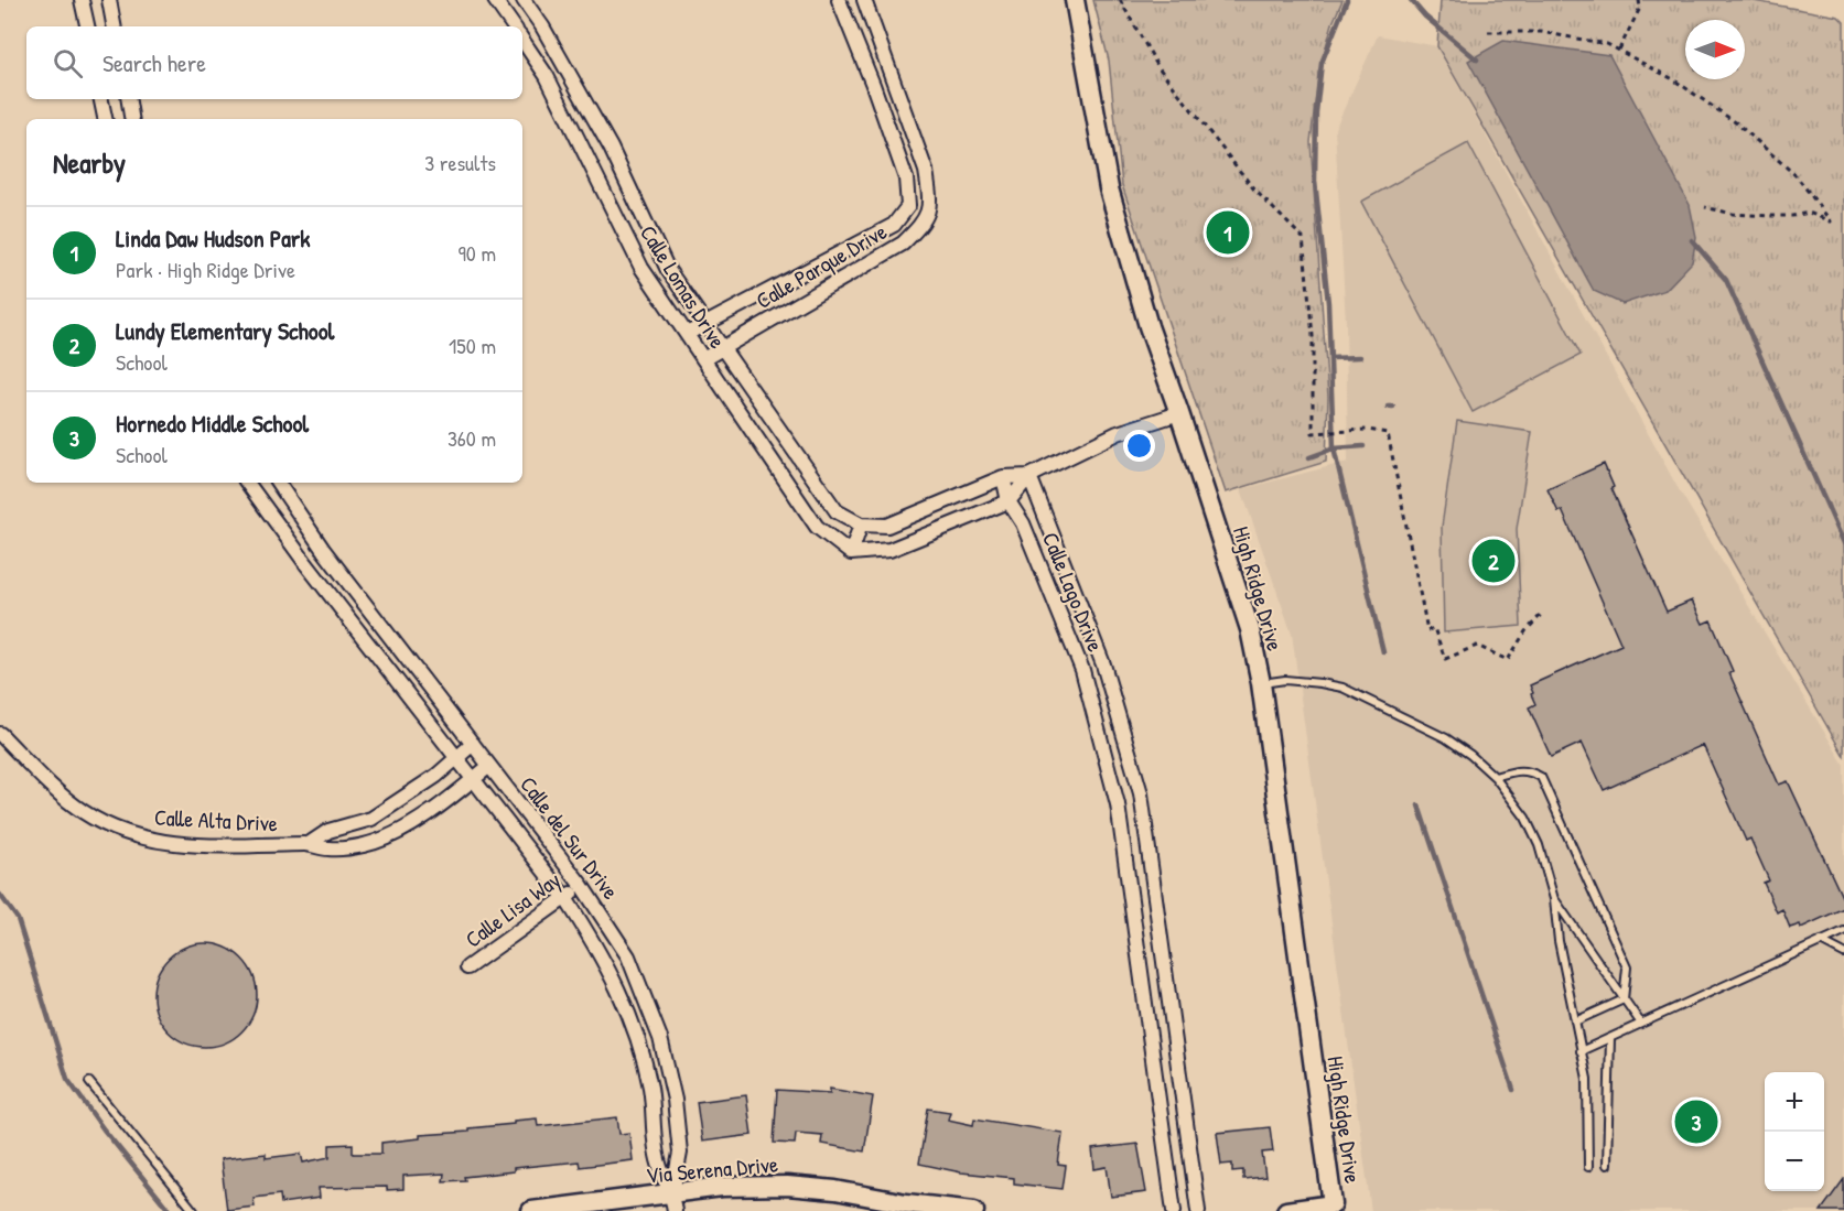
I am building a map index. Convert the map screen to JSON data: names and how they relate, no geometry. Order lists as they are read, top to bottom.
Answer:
{
  "streets": {
    "street": [
      "Calle Parque Drive",
      "Calle Lomas Drive",
      "High Ridge Drive",
      "Calle Lago Drive",
      "Calle Alta Drive",
      "Calle del Sur Drive",
      "Calle Lisa Way",
      "Via Serena Drive"
    ]
  },
  "crossings": [
    ["Calle Parque Drive", "Calle Lomas Drive"],
    ["Calle Alta Drive", "Calle del Sur Drive"],
    ["Calle del Sur Drive", "Calle Lisa Way"],
    ["Calle del Sur Drive", "Via Serena Drive"]
  ],
  "north": "right",
  "page": {
    "search": "Search here",
    "heading": ["Nearby", "3 results"],
    "list": [
      {
        "mark": "1",
        "name": "Linda Daw Hudson Park",
        "note": "Park · High Ridge Drive",
        "value": "90 m"
      },
      {
        "mark": "2",
        "name": "Lundy Elementary School",
        "note": "School",
        "value": "150 m"
      },
      {
        "mark": "3",
        "name": "Hornedo Middle School",
        "note": "School",
        "value": "360 m"
      }
    ],
    "pins": ["1", "2", "3"],
    "map_buttons": ["+", "−"]
  }
}
